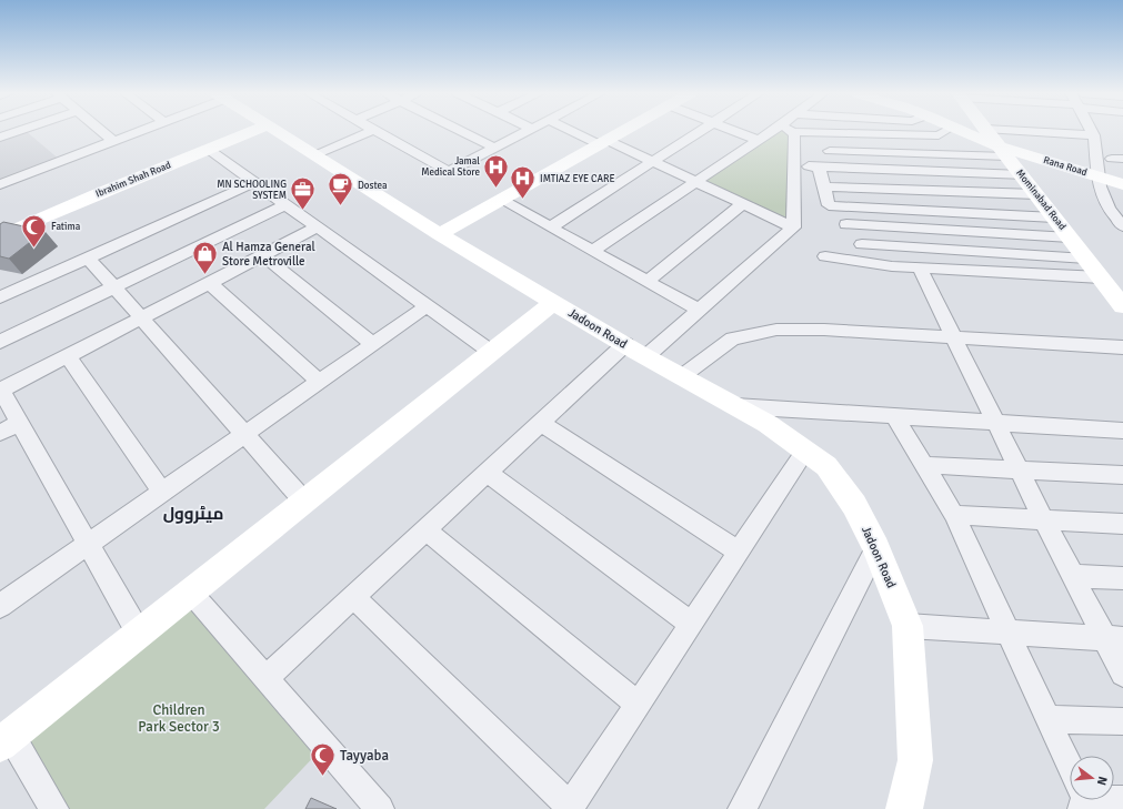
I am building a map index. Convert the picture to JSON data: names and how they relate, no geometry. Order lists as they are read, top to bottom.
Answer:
{
  "streets": {
    "street": [
      "Rana Road",
      "Ibrahim Shah Road",
      "Mominabad Road",
      "Jadoon Road"
    ]
  },
  "crossings": [
    ["Rana Road", "Mominabad Road"]
  ],
  "districts": ["میٹروول"],
  "parks": ["Children Park Sector 3"],
  "places": {
    "hospital": ["Jamal Medical Store", "IMTIAZ EYE CARE"],
    "cafe": ["Dostea"],
    "office": ["MN SCHOOLING SYSTEM"],
    "mosque": ["Fatima", "Tayyaba"],
    "shop": ["Al Hamza General Store Metroville"]
  },
  "north": "right"
}
